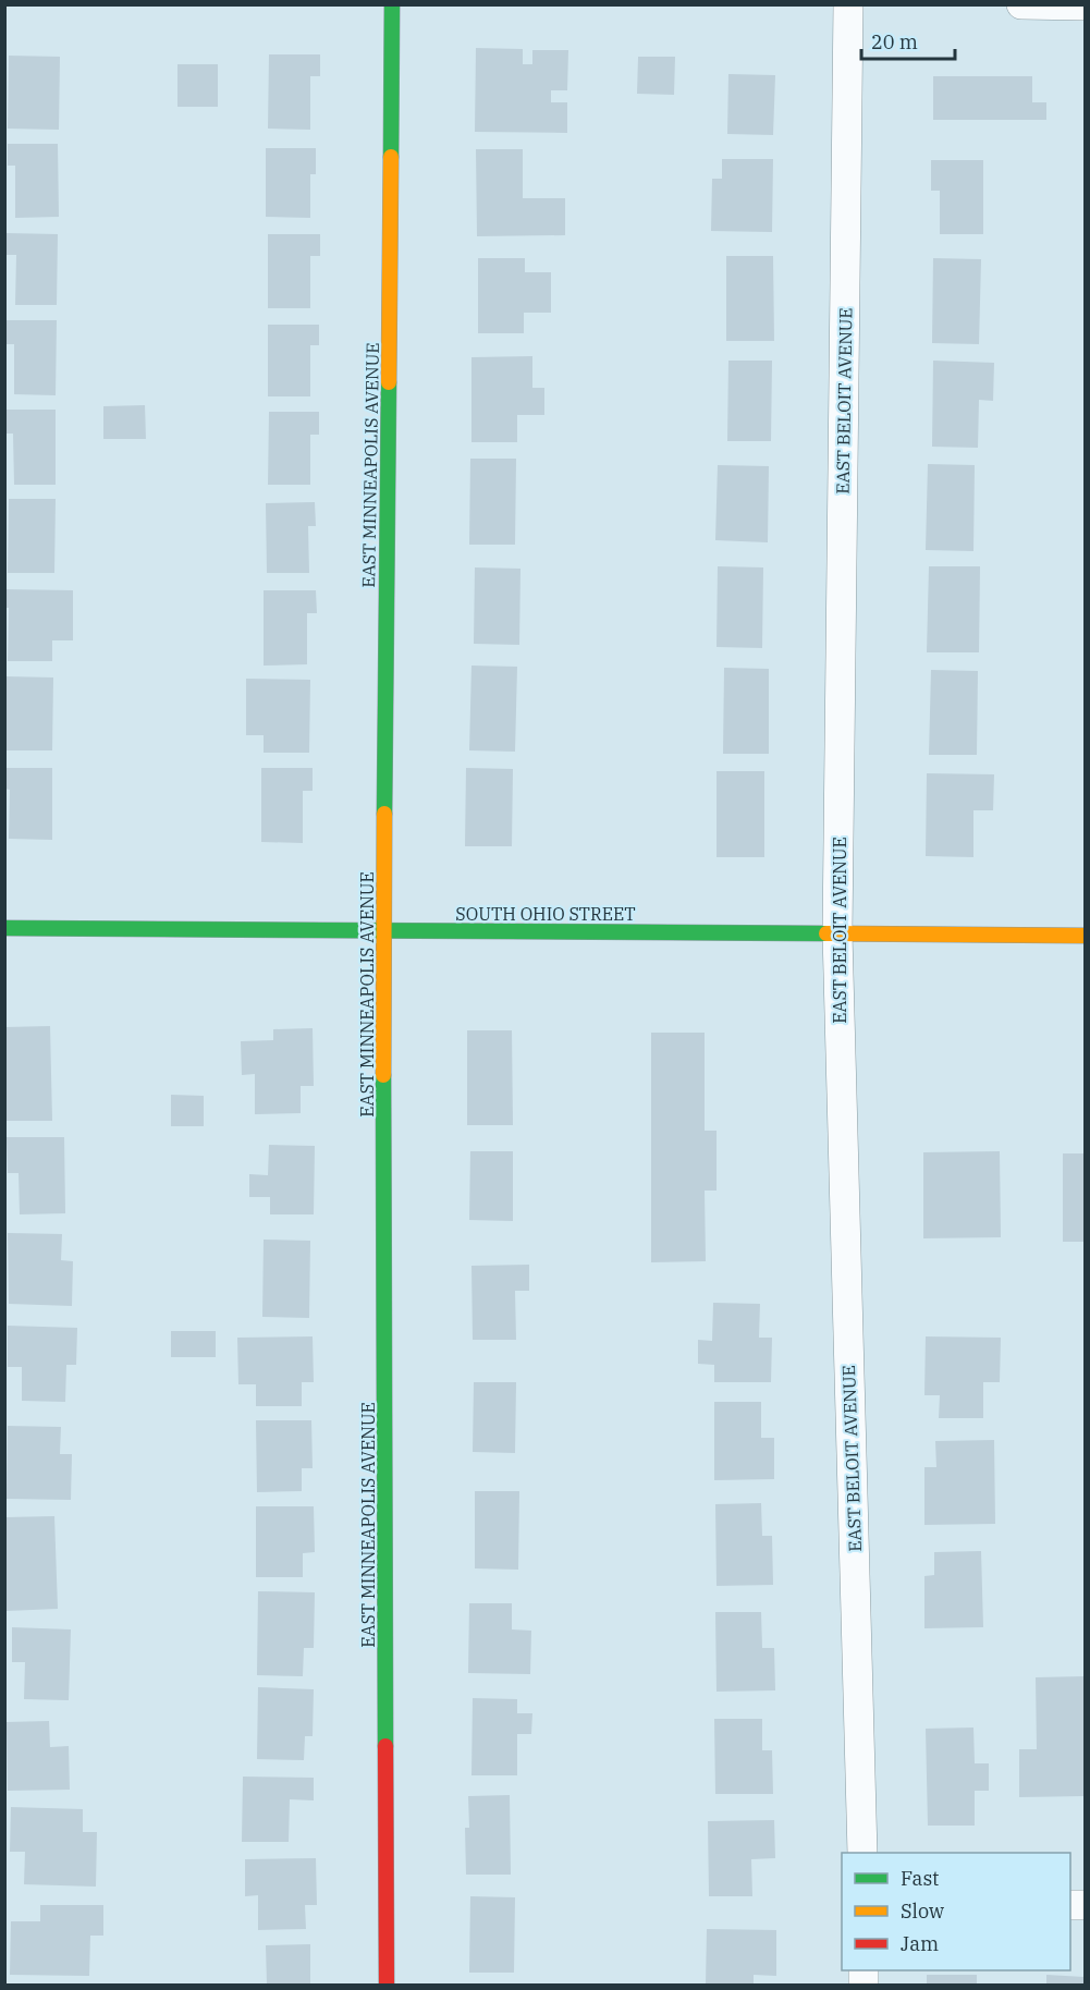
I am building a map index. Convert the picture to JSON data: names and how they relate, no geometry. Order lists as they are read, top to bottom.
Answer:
{
  "streets": {
    "street": ["EAST BELOIT AVENUE", "EAST MINNEAPOLIS AVENUE", "SOUTH OHIO STREET"]
  },
  "crossings": [
    ["EAST BELOIT AVENUE", "SOUTH OHIO STREET"],
    ["EAST MINNEAPOLIS AVENUE", "SOUTH OHIO STREET"]
  ],
  "legend": ["Fast", "Slow", "Jam"],
  "scale_bar": "20 m"
}
